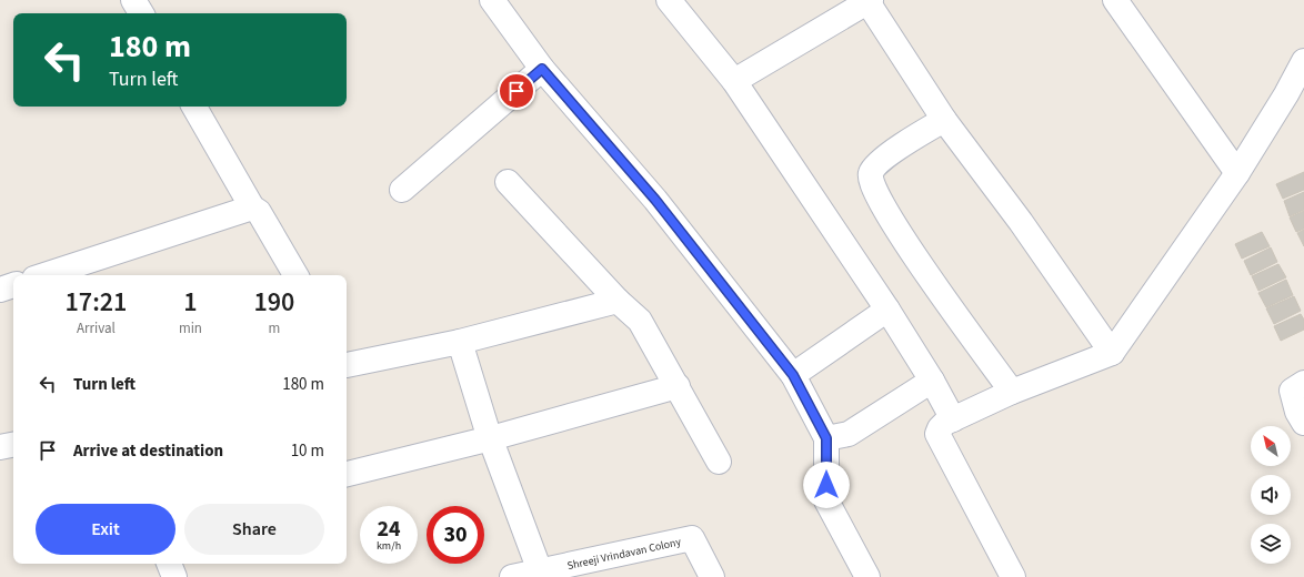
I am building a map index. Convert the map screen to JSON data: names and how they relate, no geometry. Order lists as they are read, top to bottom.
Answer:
{
  "streets": {
    "street": ["Shreeji Vrindavan Colony"]
  },
  "north": "top left",
  "page": {
    "turn": ["180 m", "Turn left"],
    "eta": [
      "17:21",
      "Arrival",
      "1",
      "min",
      "190",
      "m"
    ],
    "list": [
      {
        "name": "Turn left",
        "value": "180 m"
      },
      {
        "name": "Arrive at destination",
        "value": "10 m"
      }
    ],
    "buttons": ["Exit", "Share"],
    "speed": "24 km/h",
    "limit": "30"
  }
}
